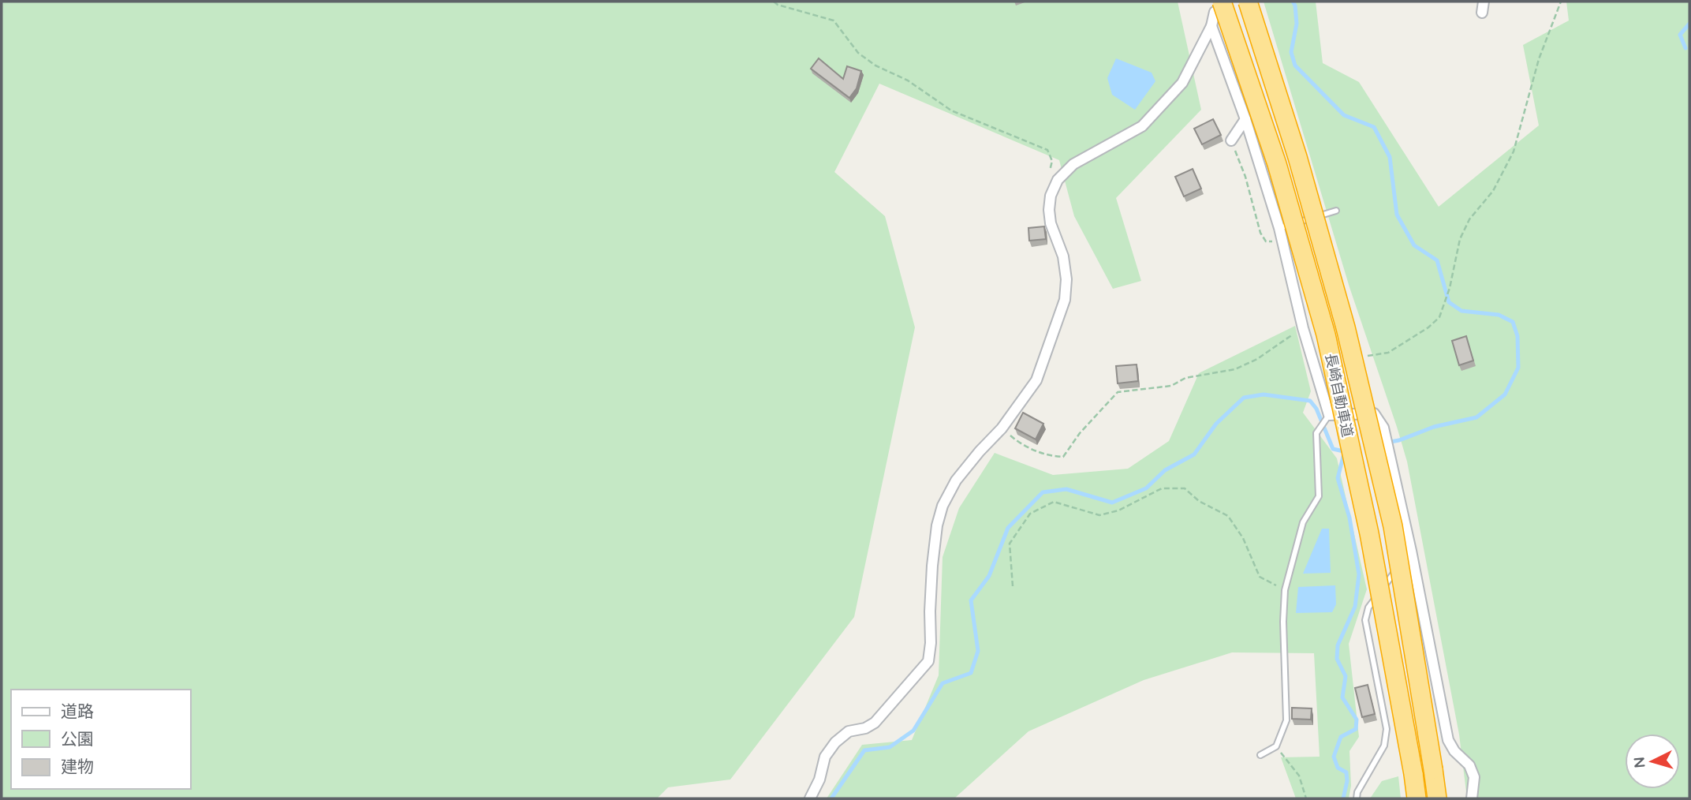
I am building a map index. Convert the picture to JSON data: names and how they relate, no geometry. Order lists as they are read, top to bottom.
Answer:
{
  "streets": {
    "highway": ["長崎自動車道"]
  },
  "legend": ["道路", "公園", "建物"],
  "north": "left"
}
